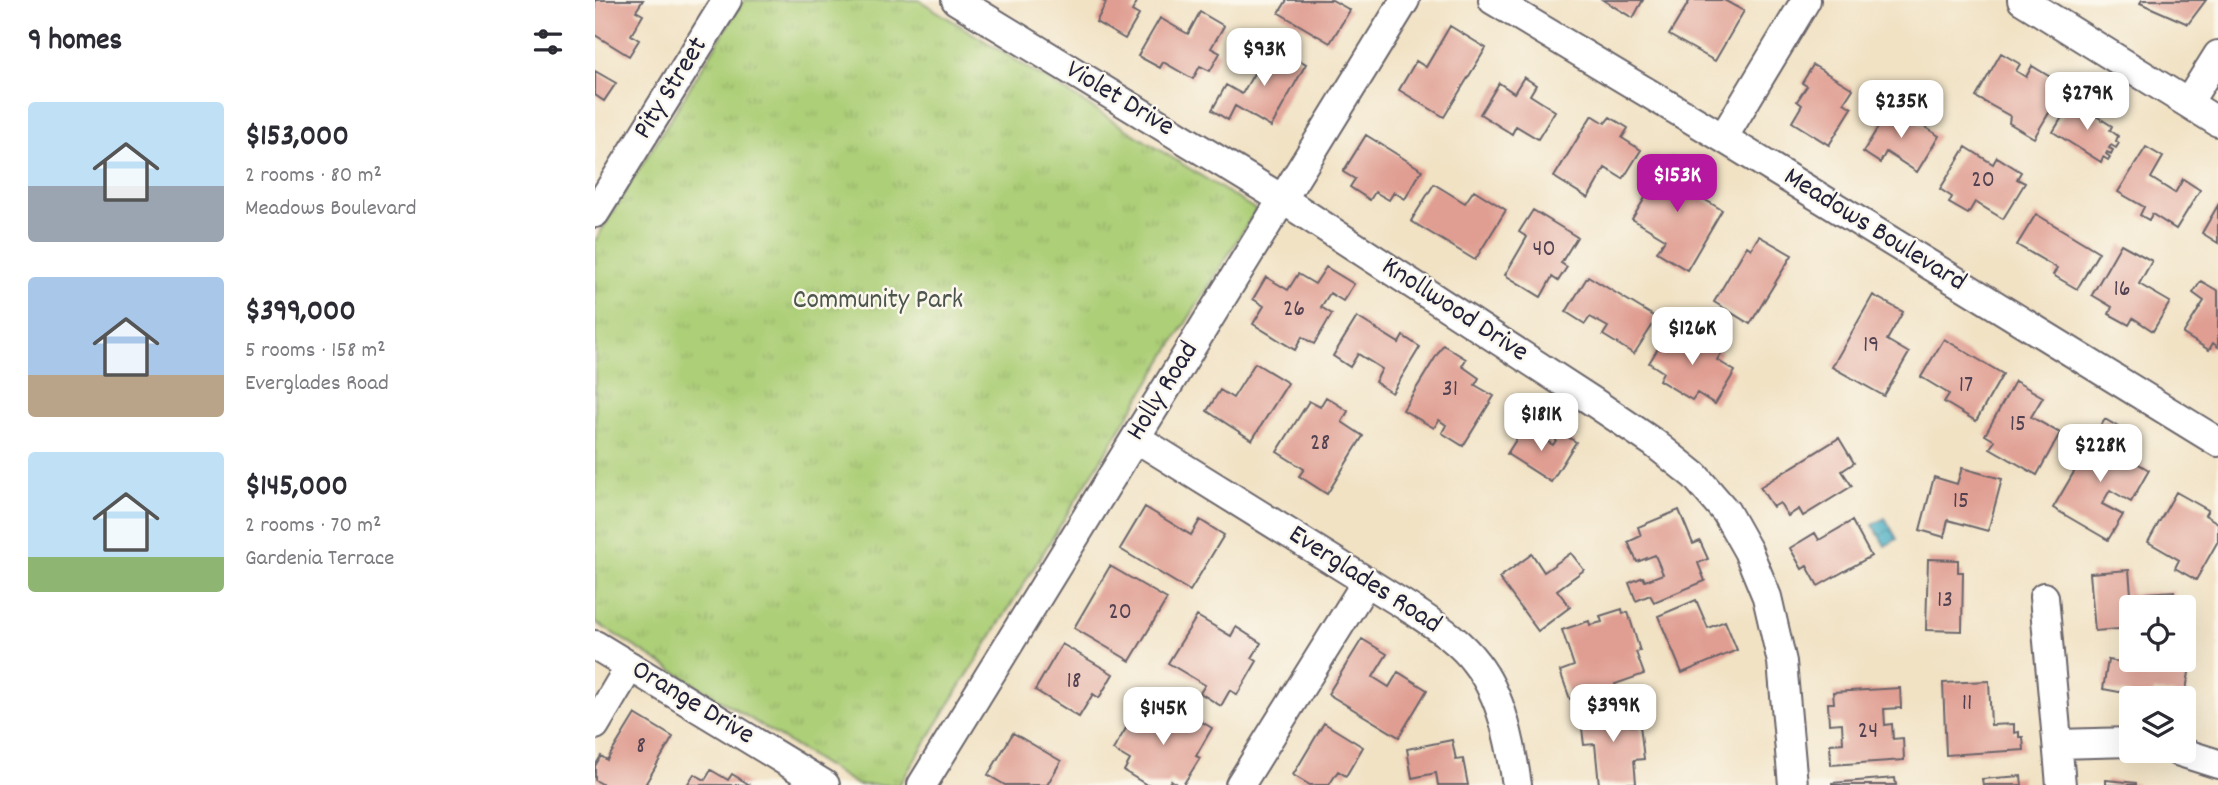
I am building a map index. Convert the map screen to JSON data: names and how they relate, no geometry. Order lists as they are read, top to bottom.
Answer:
{
  "streets": {
    "street": [
      "Pity Street",
      "Violet Drive",
      "Meadows Boulevard",
      "Knollwood Drive",
      "Holly Road",
      "Everglades Road",
      "Orange Drive"
    ]
  },
  "crossings": [
    ["Violet Drive", "Knollwood Drive"],
    ["Violet Drive", "Holly Road"],
    ["Knollwood Drive", "Holly Road"],
    ["Holly Road", "Everglades Road"]
  ],
  "parks": ["Community Park"],
  "house_numbers": [
    "20",
    "40",
    "16",
    "26",
    "19",
    "17",
    "31",
    "15",
    "28",
    "15",
    "13",
    "20",
    "18",
    "11",
    "24",
    "8"
  ],
  "page": {
    "heading": "9 homes",
    "price": [
      "$93K",
      "$279K",
      "$235K",
      "$153K",
      "$126K",
      "$181K",
      "$228K",
      "$399K",
      "$145K"
    ],
    "list": [
      {
        "name": "$153,000",
        "note": "2 rooms · 80 m² · Meadows Boulevard"
      },
      {
        "name": "$399,000",
        "note": "5 rooms · 158 m² · Everglades Road"
      },
      {
        "name": "$145,000",
        "note": "2 rooms · 70 m² · Gardenia Terrace"
      }
    ]
  }
}
